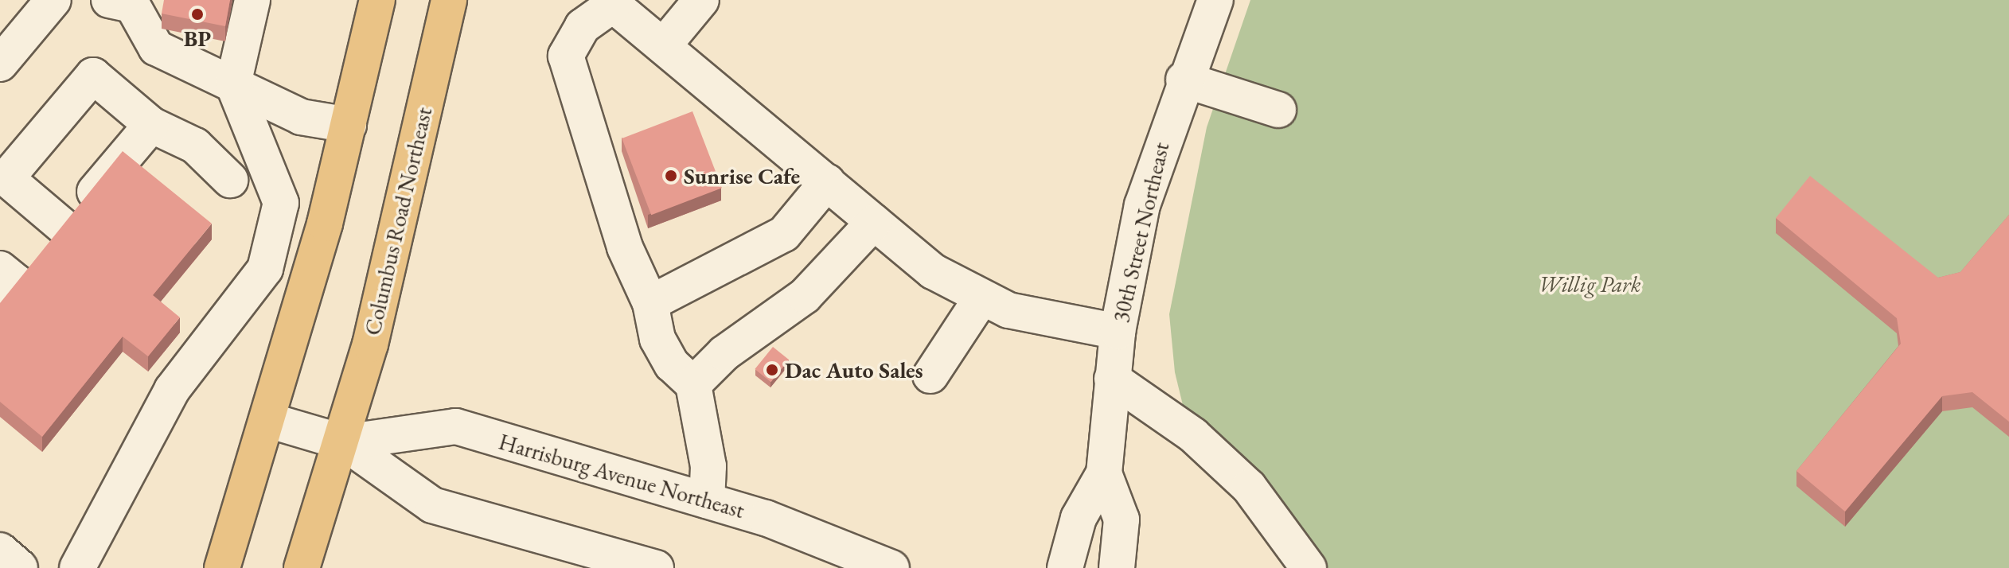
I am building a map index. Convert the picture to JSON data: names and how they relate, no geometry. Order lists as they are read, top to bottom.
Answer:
{
  "streets": {
    "highway": ["Columbus Road Northeast"],
    "street": ["30th Street Northeast", "Harrisburg Avenue Northeast"]
  },
  "crossings": [
    ["Columbus Road Northeast", "Harrisburg Avenue Northeast"]
  ],
  "parks": ["Willig Park"],
  "places": ["BP", "Sunrise Cafe", "Dac Auto Sales"]
}
